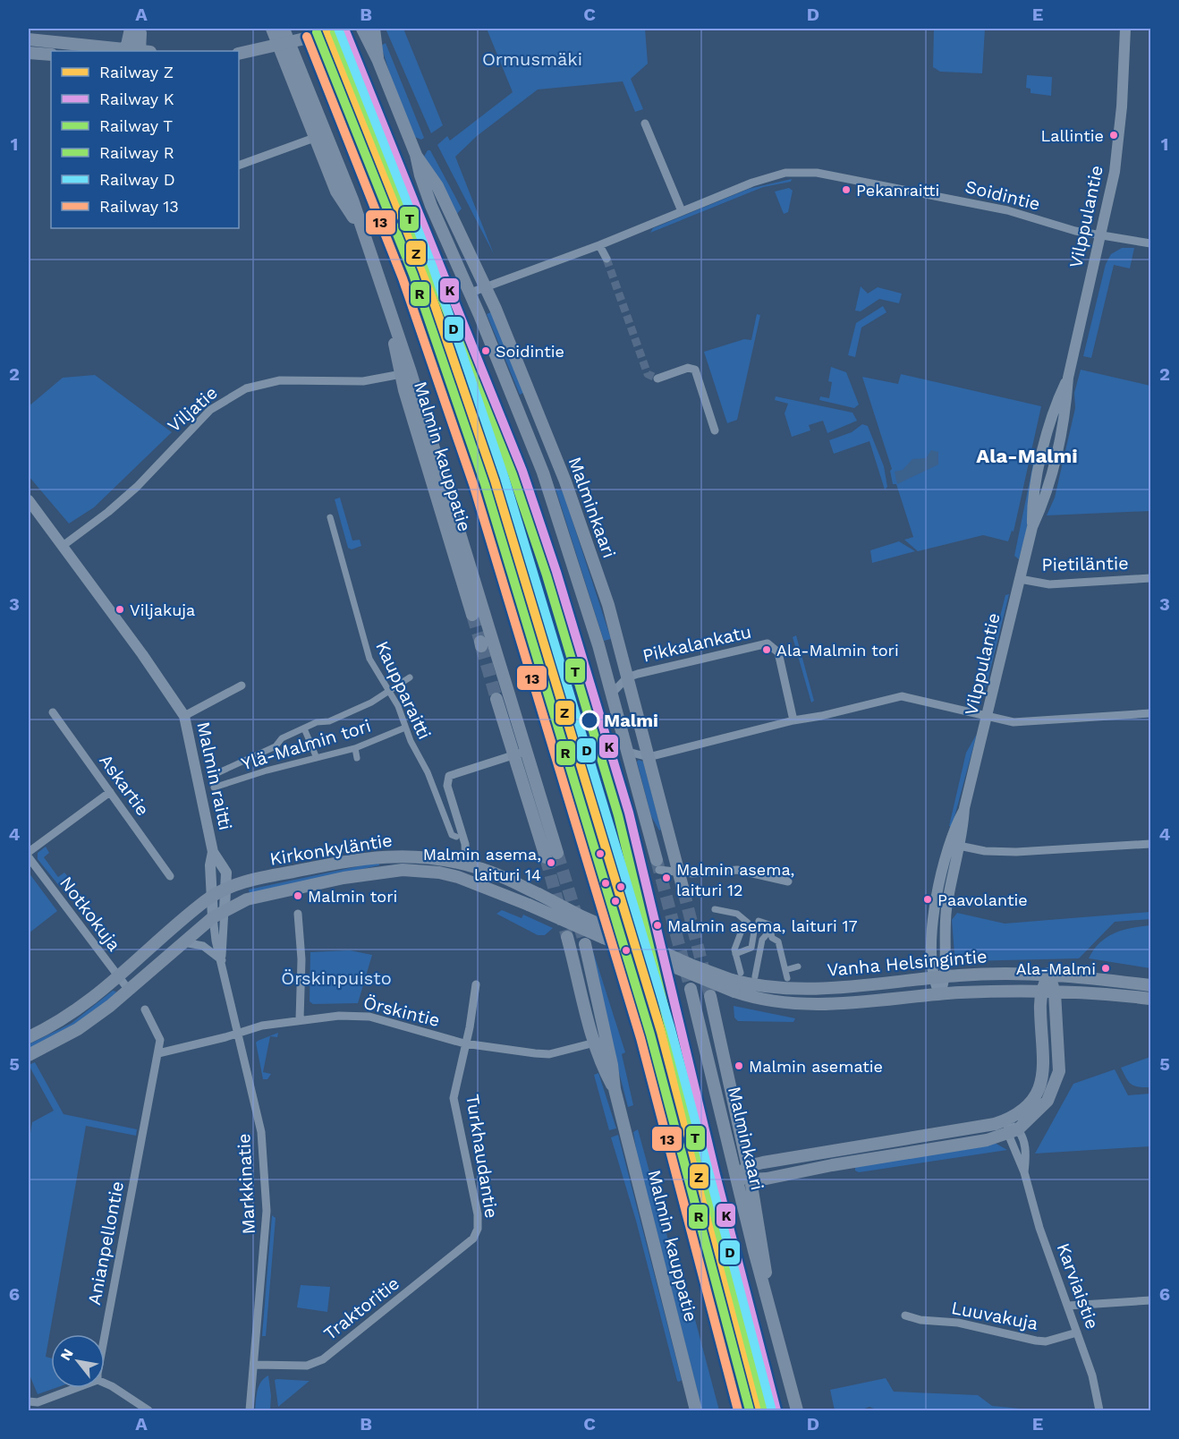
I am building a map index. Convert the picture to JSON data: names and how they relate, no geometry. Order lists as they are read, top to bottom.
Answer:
{
  "streets": {
    "main road": [
      "Malmin kauppatie",
      "Malminkaari",
      "Kirkonkyläntie",
      "Vanha Helsingintie"
    ],
    "street": [
      "Soidintie",
      "Vilppulantie",
      "Viljatie",
      "Pietiläntie",
      "Pikkalankatu",
      "Kaupparaitti",
      "Ylä-Malmin tori",
      "Malmin raitti",
      "Askartie",
      "Notkokuja",
      "Örskintie",
      "Turkhaudantie",
      "Markkinatie",
      "Anianpellontie",
      "Karviaistie",
      "Traktoritie",
      "Luuvakuja"
    ]
  },
  "crossings": [
    ["Soidintie", "Vilppulantie"],
    ["Soidintie", "Malminkaari"],
    ["Vilppulantie", "Pietiläntie"],
    ["Vilppulantie", "Vanha Helsingintie"],
    ["Viljatie", "Malmin kauppatie"],
    ["Viljatie", "Malmin raitti"],
    ["Malmin kauppatie", "Örskintie"],
    ["Malminkaari", "Pikkalankatu"],
    ["Kaupparaitti", "Ylä-Malmin tori"],
    ["Malmin raitti", "Kirkonkyläntie"],
    ["Malmin raitti", "Markkinatie"],
    ["Kirkonkyläntie", "Notkokuja"],
    ["Kirkonkyläntie", "Vanha Helsingintie"],
    ["Kirkonkyläntie", "Markkinatie"],
    ["Örskintie", "Turkhaudantie"],
    ["Örskintie", "Markkinatie"],
    ["Örskintie", "Anianpellontie"],
    ["Turkhaudantie", "Traktoritie"],
    ["Markkinatie", "Traktoritie"],
    ["Karviaistie", "Luuvakuja"]
  ],
  "districts": ["Ala-Malmi"],
  "parks": ["Ormusmäki", "Örskinpuisto"],
  "places": [
    "Lallintie",
    "Pekanraitti",
    "Soidintie",
    "Viljakuja",
    "Ala-Malmin tori",
    "Malmi",
    "Malmin asema, laituri 14",
    "Malmin asema, laituri 12",
    "Malmin tori",
    "Paavolantie",
    "Malmin asema, laituri 17",
    "Ala-Malmi",
    "Malmin asematie"
  ],
  "lines": [
    "rail line Z",
    "rail line K",
    "rail line D",
    "rail line T",
    "rail line R",
    "rail line 13"
  ],
  "legend": [
    "Railway Z",
    "Railway K",
    "Railway T",
    "Railway R",
    "Railway D",
    "Railway 13"
  ],
  "north": "top left",
  "grid": {
    "columns": [
      "A",
      "B",
      "C",
      "D",
      "E"
    ],
    "rows": [
      "1",
      "2",
      "3",
      "4",
      "5",
      "6"
    ]
  }
}
